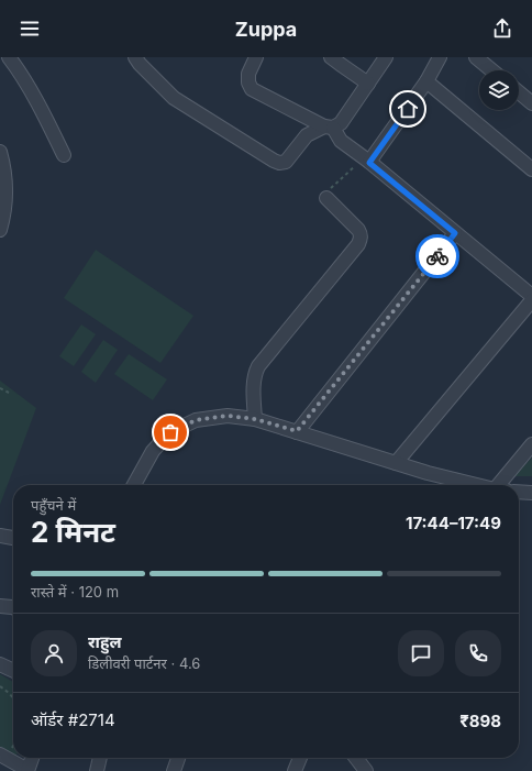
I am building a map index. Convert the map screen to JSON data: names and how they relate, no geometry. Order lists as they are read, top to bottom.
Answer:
{
  "page": {
    "header": "Zuppa",
    "heading": ["2 मिनट", "पहुँचने में", "17:44–17:49"],
    "panel": [
      "राहुल",
      "डिलीवरी पार्टनर · 4.6",
      "ऑर्डर #2714",
      "₹898"
    ],
    "bar": "रास्ते में · 120 m"
  }
}
